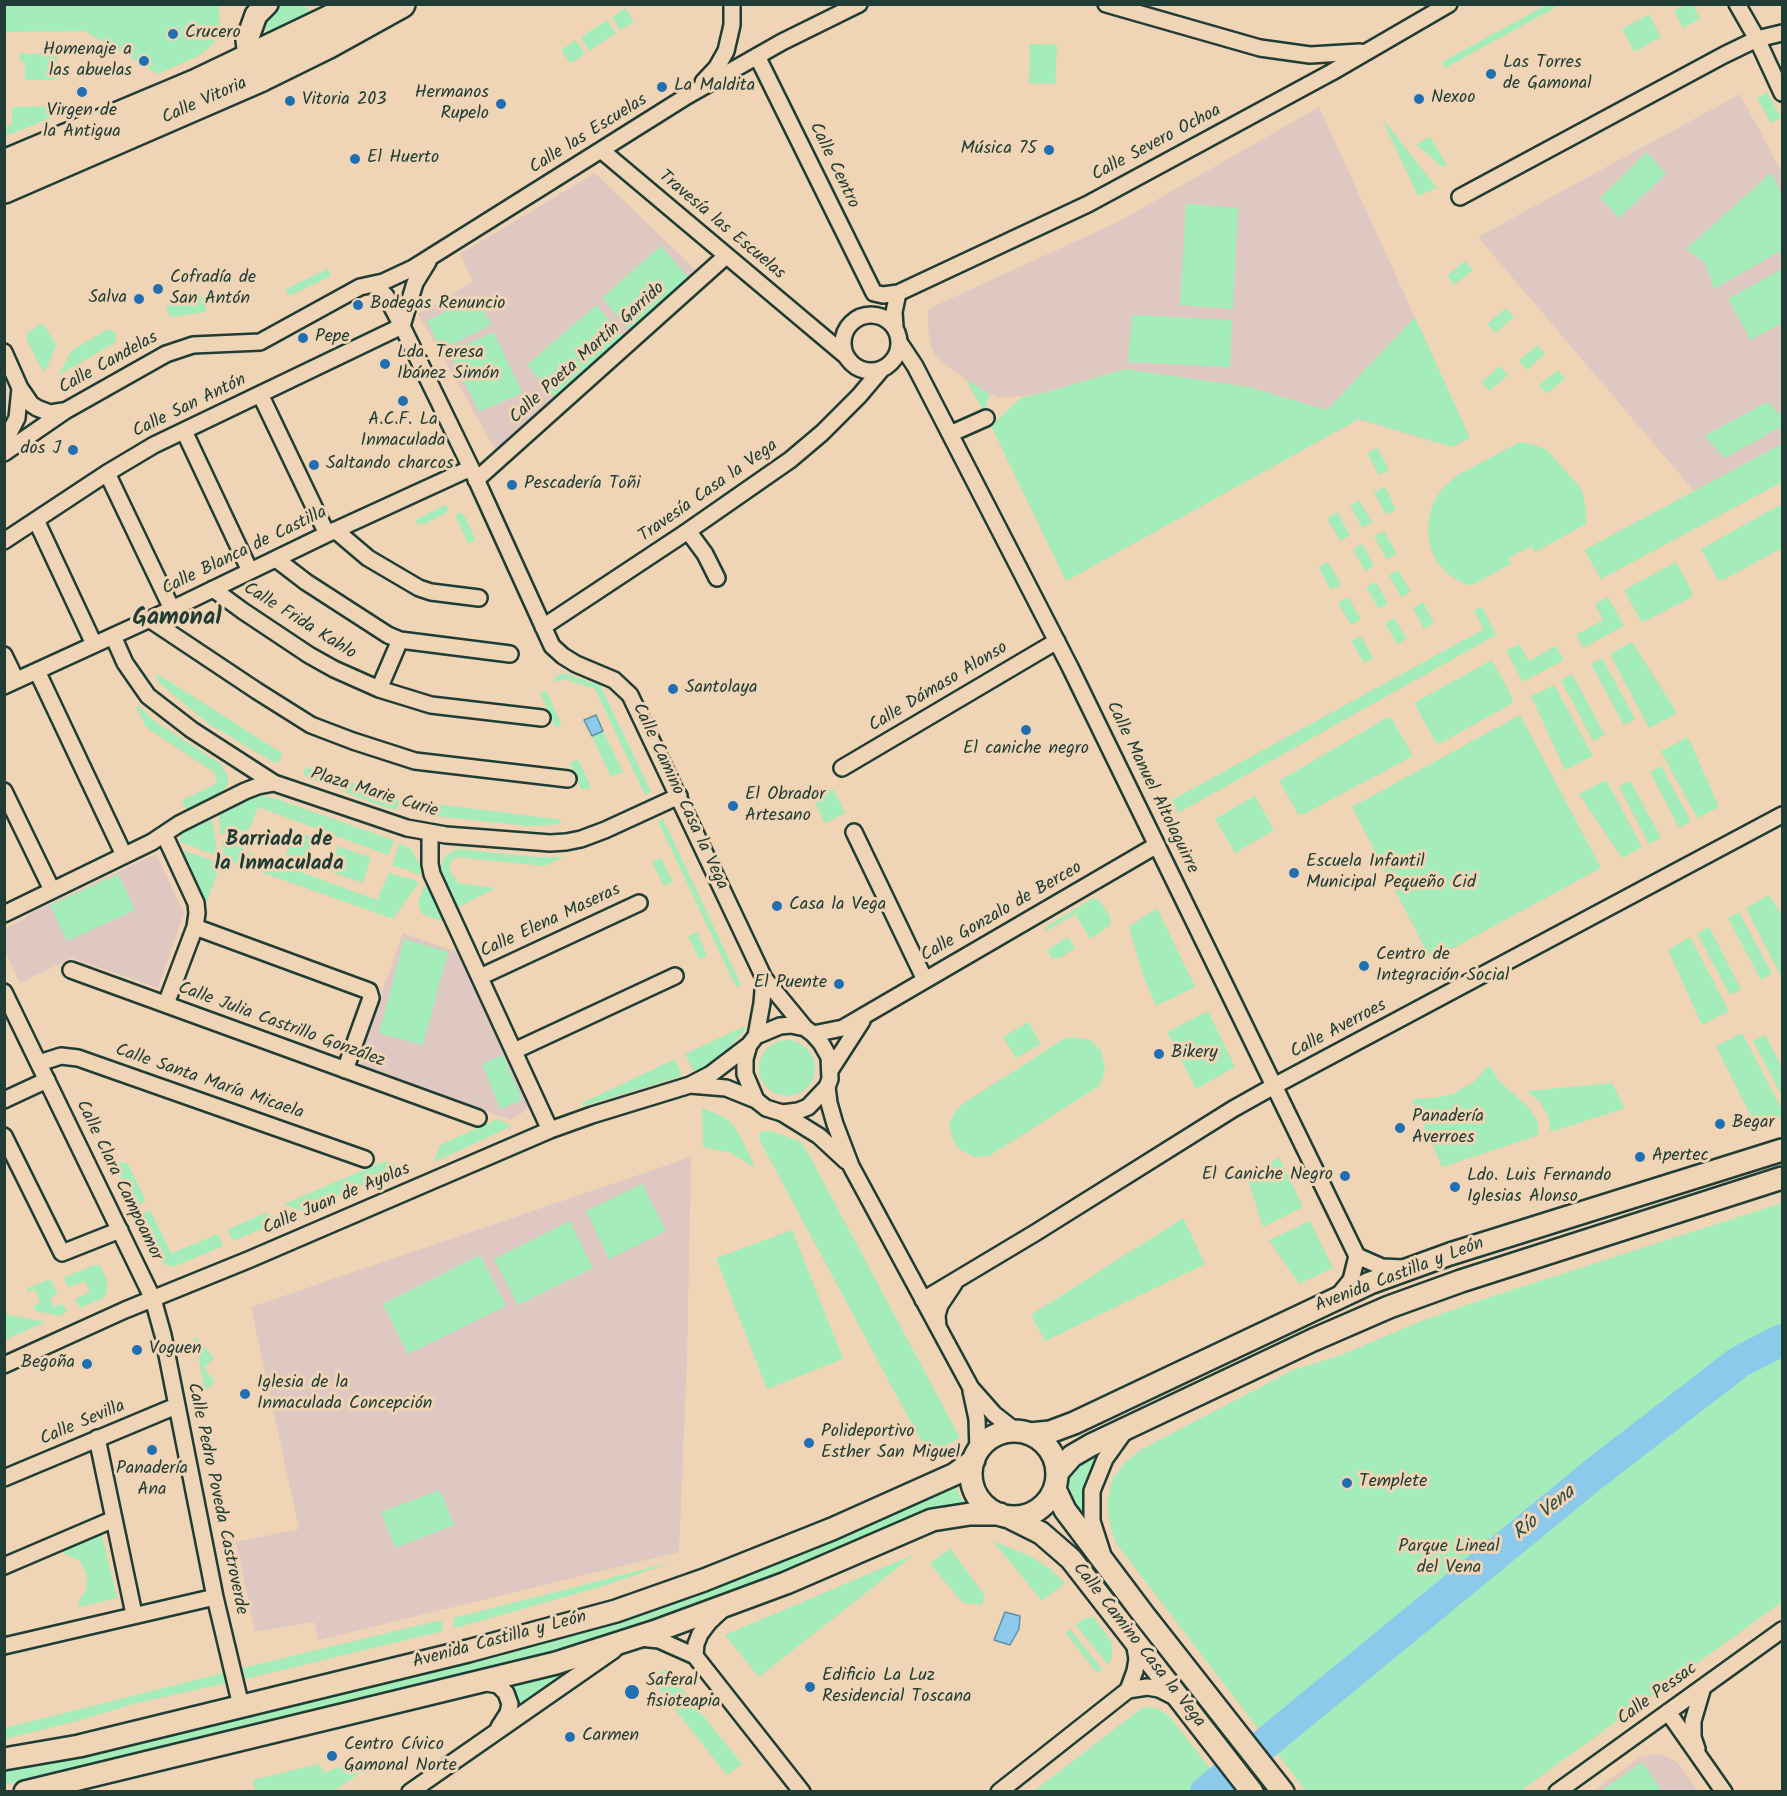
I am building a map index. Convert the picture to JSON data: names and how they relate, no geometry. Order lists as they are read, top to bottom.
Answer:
{
  "streets": {
    "highway": ["Calle Vitoria"],
    "main road": ["Calle Camino Casa la Vega", "Avenida Castilla y León"],
    "street": [
      "Calle las Escuelas",
      "Calle Severo Ochoa",
      "Calle Centro",
      "Travesía las Escuelas",
      "Calle Poeta Martín Garrido",
      "Calle Candelas",
      "Calle San Antón",
      "Travesía Casa la Vega",
      "Calle Blanca de Castilla",
      "Calle Frida Kahlo",
      "Calle Dámaso Alonso",
      "Calle Manuel Altolaguirre",
      "Plaza Marie Curie",
      "Calle Gonzalo de Berceo",
      "Calle Elena Maseras",
      "Calle Julia Castrillo González",
      "Calle Averroes",
      "Calle Santa María Micaela",
      "Calle Clara Campoamor",
      "Calle Juan de Ayolas",
      "Calle Sevilla",
      "Calle Pedro Poveda Castroverde",
      "Calle Pessac"
    ]
  },
  "crossings": [
    ["Calle las Escuelas", "Calle Centro"],
    ["Calle las Escuelas", "Travesía las Escuelas"],
    ["Calle las Escuelas", "Calle Candelas"],
    ["Calle las Escuelas", "Calle Camino Casa la Vega"],
    ["Calle Severo Ochoa", "Calle Centro"],
    ["Travesía las Escuelas", "Calle Poeta Martín Garrido"],
    ["Travesía las Escuelas", "Travesía Casa la Vega"],
    ["Travesía las Escuelas", "Calle Manuel Altolaguirre"],
    ["Calle Poeta Martín Garrido", "Calle Blanca de Castilla"],
    ["Calle Poeta Martín Garrido", "Calle Camino Casa la Vega"],
    ["Calle Candelas", "Calle Camino Casa la Vega"],
    ["Calle San Antón", "Calle Camino Casa la Vega"],
    ["Travesía Casa la Vega", "Calle Manuel Altolaguirre"],
    ["Travesía Casa la Vega", "Calle Camino Casa la Vega"],
    ["Calle Blanca de Castilla", "Calle Frida Kahlo"],
    ["Calle Blanca de Castilla", "Plaza Marie Curie"],
    ["Calle Blanca de Castilla", "Calle Camino Casa la Vega"],
    ["Calle Dámaso Alonso", "Calle Manuel Altolaguirre"],
    ["Calle Manuel Altolaguirre", "Calle Gonzalo de Berceo"],
    ["Calle Manuel Altolaguirre", "Calle Averroes"],
    ["Plaza Marie Curie", "Calle Camino Casa la Vega"],
    ["Calle Camino Casa la Vega", "Calle Gonzalo de Berceo"],
    ["Calle Camino Casa la Vega", "Calle Juan de Ayolas"],
    ["Calle Camino Casa la Vega", "Avenida Castilla y León"],
    ["Calle Gonzalo de Berceo", "Calle Juan de Ayolas"],
    ["Calle Santa María Micaela", "Calle Clara Campoamor"],
    ["Calle Clara Campoamor", "Calle Juan de Ayolas"],
    ["Calle Clara Campoamor", "Calle Pedro Poveda Castroverde"],
    ["Calle Juan de Ayolas", "Calle Pedro Poveda Castroverde"],
    ["Avenida Castilla y León", "Calle Pedro Poveda Castroverde"],
    ["Calle Sevilla", "Calle Pedro Poveda Castroverde"]
  ],
  "districts": ["Gamonal", "Barriada de la Inmaculada"],
  "water": ["Río Vena"],
  "parks": ["Parque Lineal del Vena"],
  "places": [
    "Crucero",
    "Homenaje a las abuelas",
    "Las Torres de Gamonal",
    "La Maldita",
    "Virgen de la Antigua",
    "Nexoo",
    "Vitoria 203",
    "Hermanos Rupelo",
    "Música 75",
    "El Huerto",
    "Cofradía de San Antón",
    "Salva",
    "Bodegas Renuncio",
    "Pepe",
    "Lda. Teresa Ibánez Simón",
    "A.C.F. La Inmaculada",
    "dos J",
    "Saltando charcos",
    "Pescadería Toñi",
    "Santolaya",
    "El caniche negro",
    "El Obrador Artesano",
    "Escuela Infantil Municipal Pequeño Cid",
    "Casa la Vega",
    "Centro de Integración Social",
    "El Puente",
    "Bikery",
    "Begar",
    "Panadería Averroes",
    "Apertec",
    "El Caniche Negro",
    "Ldo. Luis Fernando Iglesias Alonso",
    "Voguen",
    "Begoña",
    "Iglesia de la Inmaculada Concepción",
    "Polideportivo Esther San Miguel",
    "Panadería Ana",
    "Templete",
    "Edificio La Luz Residencial Toscana",
    "Saferal fisioteapia",
    "Carmen",
    "Centro Cívico Gamonal Norte"
  ]
}
